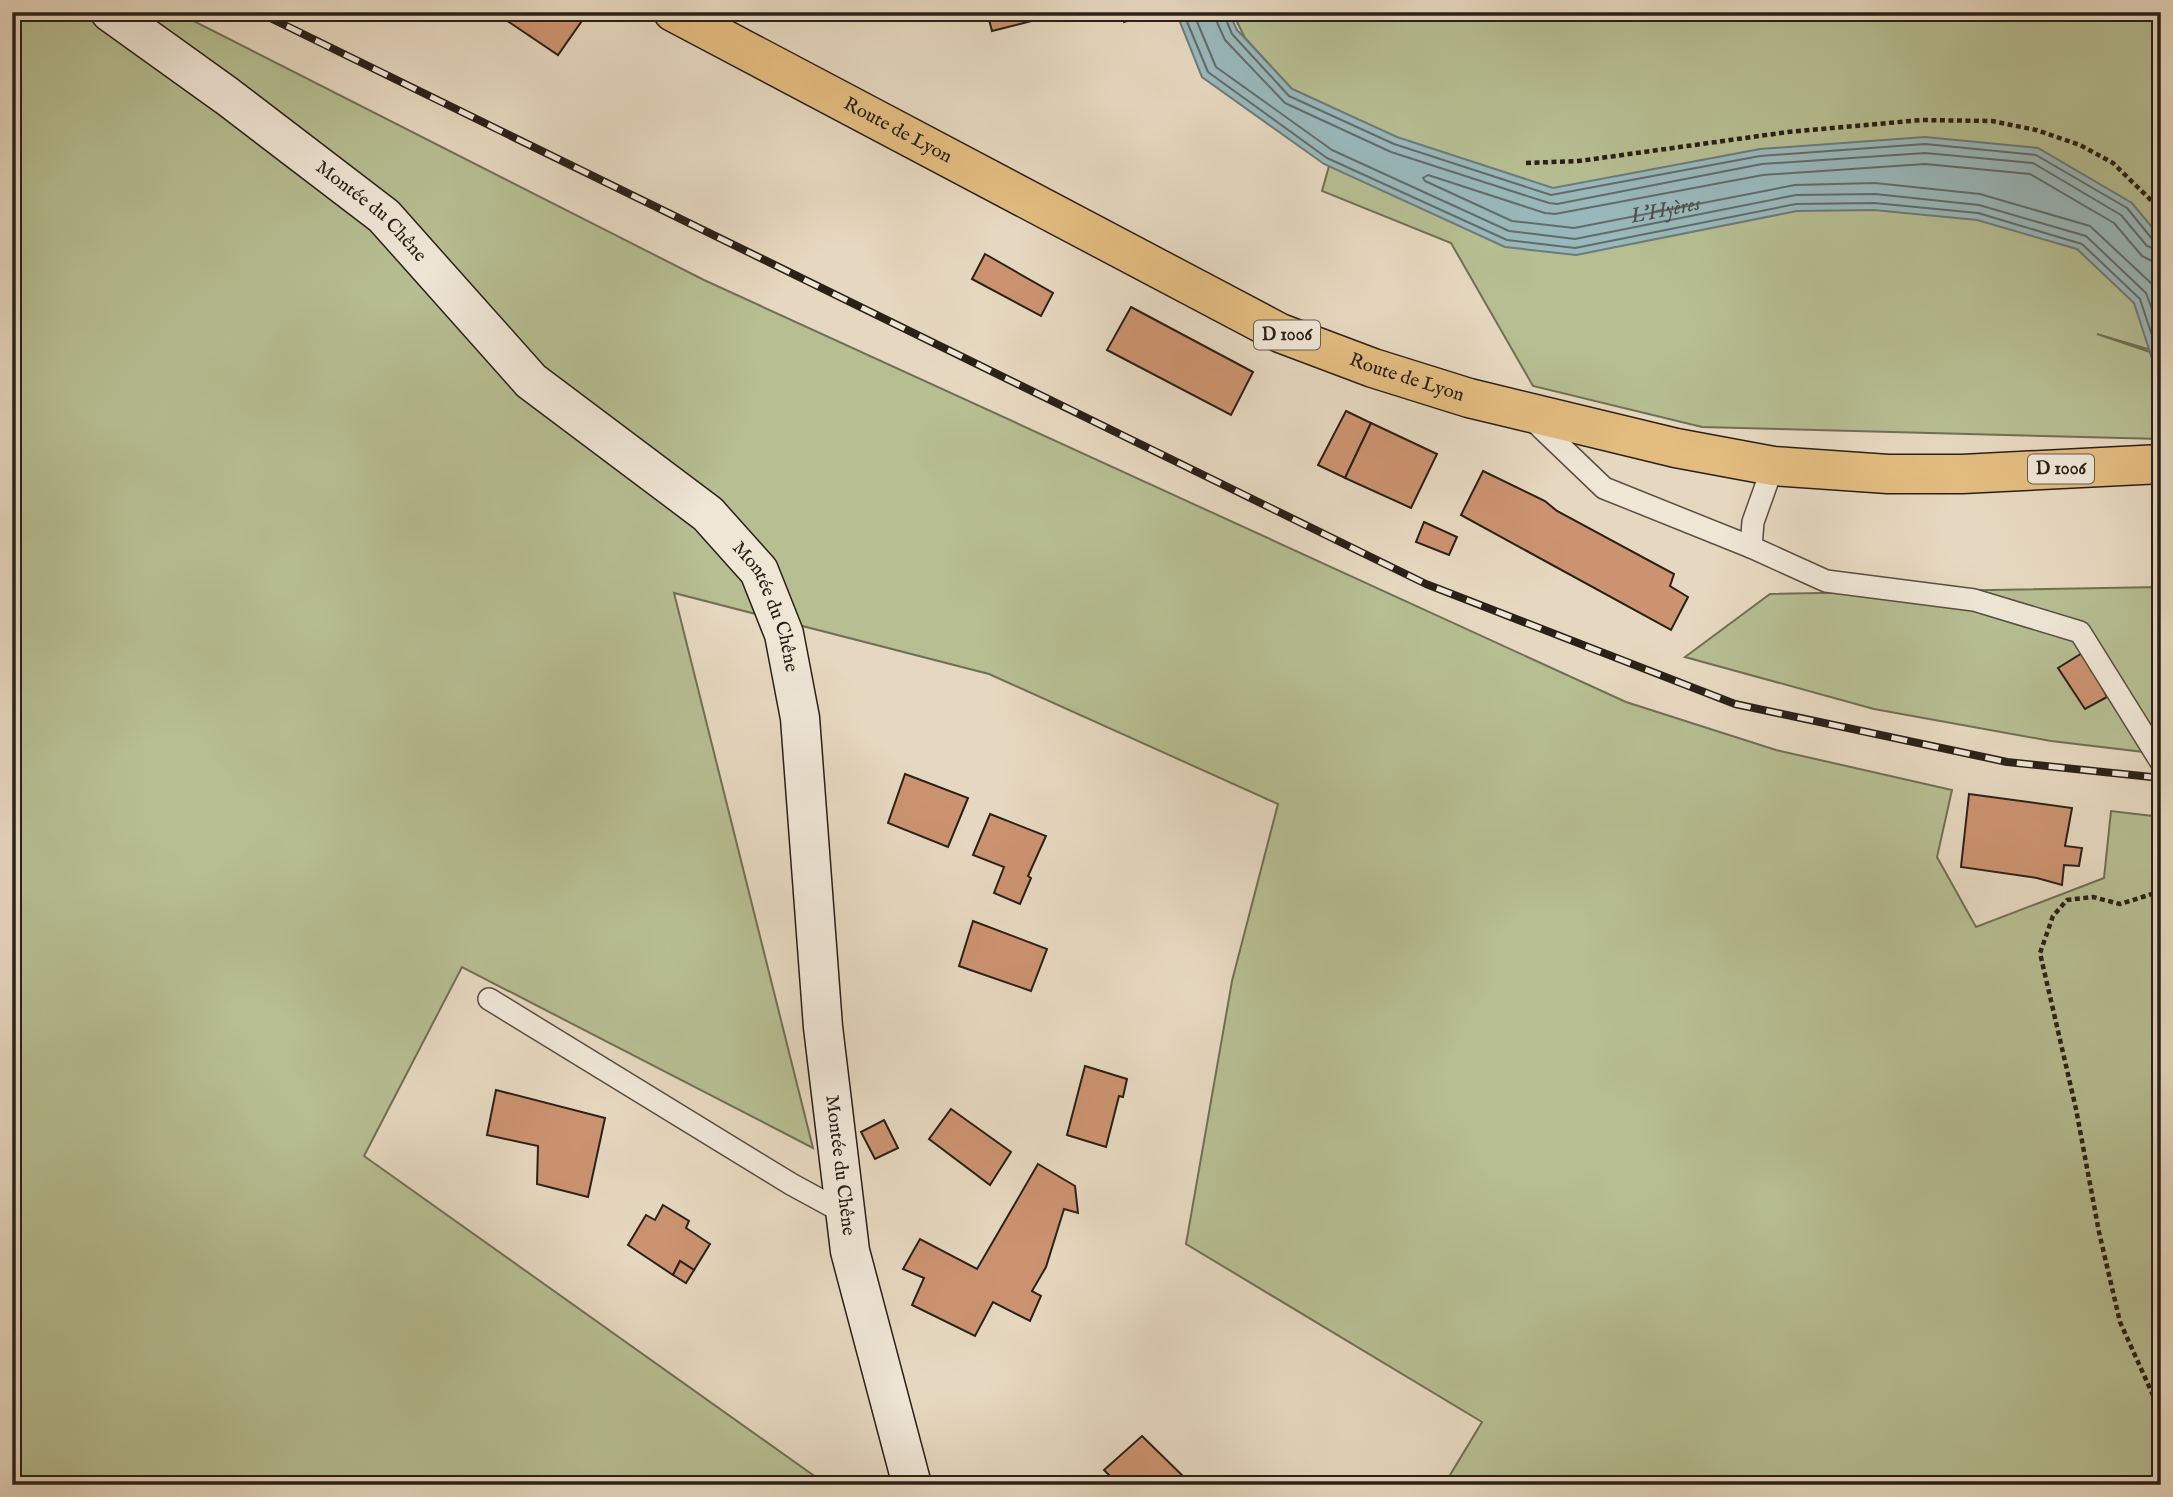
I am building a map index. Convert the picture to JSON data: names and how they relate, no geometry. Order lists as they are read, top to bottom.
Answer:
{
  "streets": {
    "main road": ["Route de Lyon", "D 1006"],
    "street": ["Montée du Chêne"]
  },
  "water": ["L'Hyères"]
}
